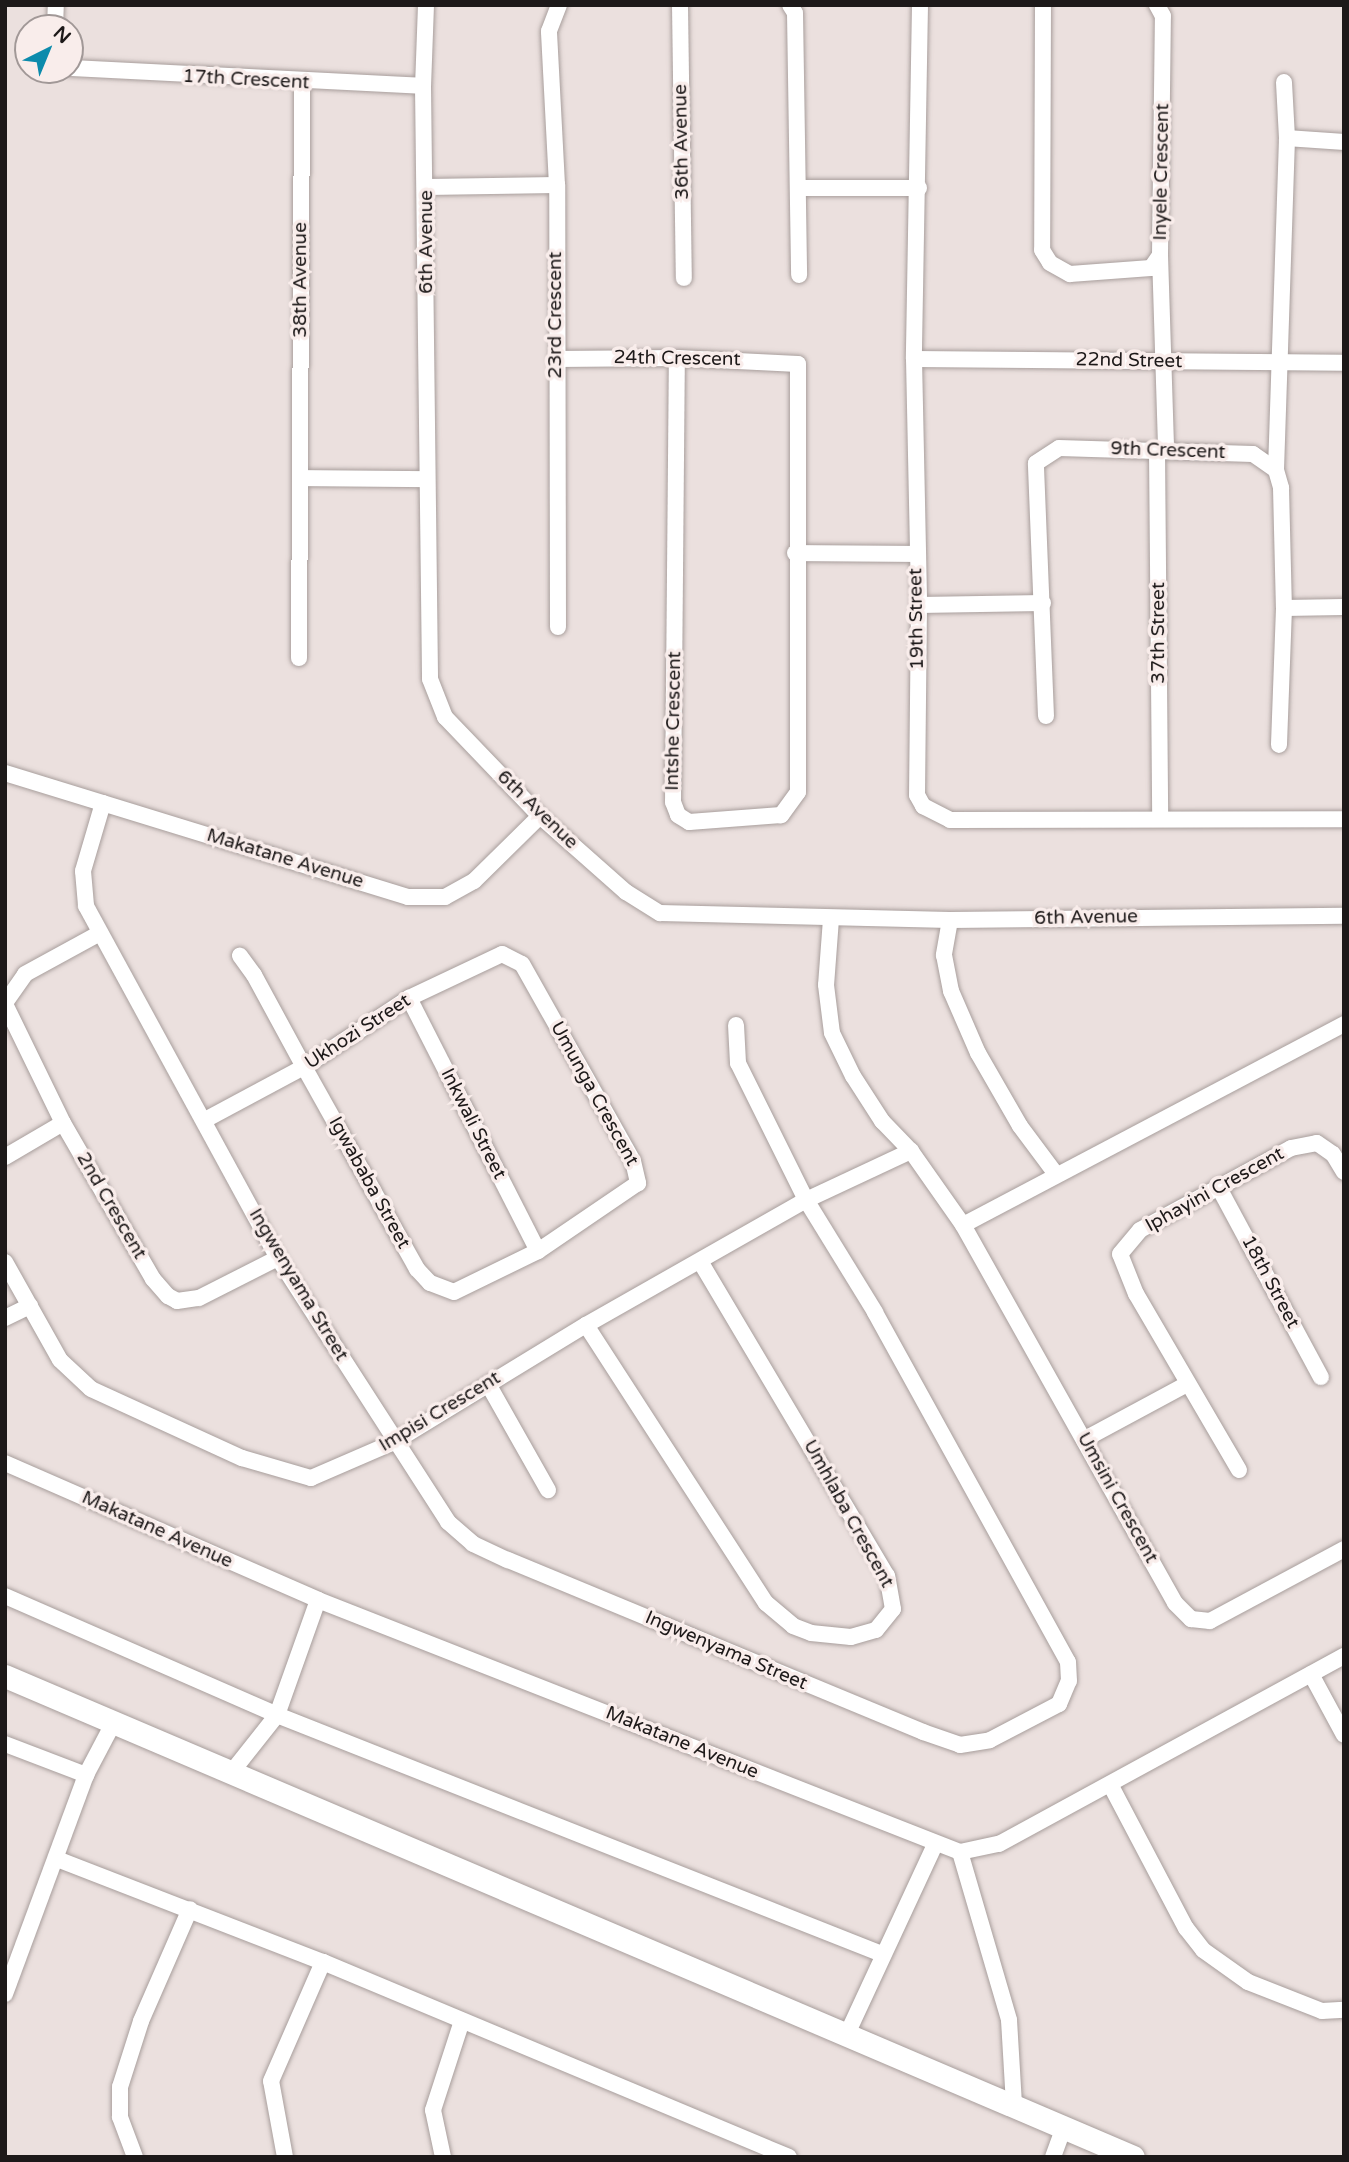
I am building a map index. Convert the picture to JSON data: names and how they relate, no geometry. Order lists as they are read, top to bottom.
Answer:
{
  "streets": {
    "street": [
      "17th Crescent",
      "36th Avenue",
      "Inyele Crescent",
      "6th Avenue",
      "38th Avenue",
      "23rd Crescent",
      "24th Crescent",
      "22nd Street",
      "9th Crescent",
      "19th Street",
      "37th Street",
      "Intshe Crescent",
      "Makatane Avenue",
      "Ukhozi Street",
      "Umunga Crescent",
      "Inkwali Street",
      "Igwababa Street",
      "Iphayini Crescent",
      "2nd Crescent",
      "18th Street",
      "Ingwenyama Street",
      "Impisi Crescent",
      "Umsini Crescent",
      "Umhlaba Crescent"
    ]
  },
  "crossings": [
    ["17th Crescent", "6th Avenue"],
    ["17th Crescent", "38th Avenue"],
    ["Inyele Crescent", "37th Street"],
    ["6th Avenue", "Makatane Avenue"],
    ["6th Avenue", "Umsini Crescent"],
    ["23rd Crescent", "24th Crescent"],
    ["24th Crescent", "Intshe Crescent"],
    ["22nd Street", "19th Street"],
    ["22nd Street", "37th Street"],
    ["9th Crescent", "37th Street"],
    ["19th Street", "37th Street"],
    ["Makatane Avenue", "Ingwenyama Street"],
    ["Ukhozi Street", "Umunga Crescent"],
    ["Ukhozi Street", "Inkwali Street"],
    ["Ukhozi Street", "Igwababa Street"],
    ["Ukhozi Street", "Ingwenyama Street"],
    ["Umunga Crescent", "Inkwali Street"],
    ["Umunga Crescent", "Igwababa Street"],
    ["Iphayini Crescent", "18th Street"],
    ["2nd Crescent", "Ingwenyama Street"],
    ["Ingwenyama Street", "Impisi Crescent"],
    ["Impisi Crescent", "Umsini Crescent"],
    ["Impisi Crescent", "Umhlaba Crescent"]
  ],
  "north": "top right"
}
